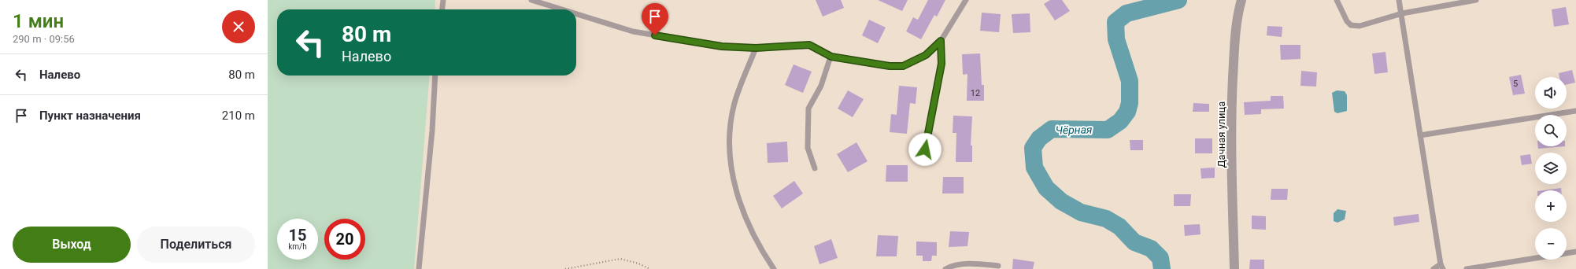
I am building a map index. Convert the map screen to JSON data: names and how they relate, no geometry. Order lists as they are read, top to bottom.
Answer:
{
  "streets": {
    "street": ["Дачная улица"]
  },
  "water": ["Чёрная"],
  "house_numbers": ["5", "12"],
  "page": {
    "heading": ["1 мин", "290 m · 09:56"],
    "turn": ["80 m", "Налево"],
    "list": [
      {
        "name": "Налево",
        "value": "80 m"
      },
      {
        "name": "Пункт назначения",
        "value": "210 m"
      }
    ],
    "map_buttons": ["+", "−"],
    "speed": "15 km/h",
    "limit": "20",
    "buttons": ["Выход", "Поделиться"]
  }
}
